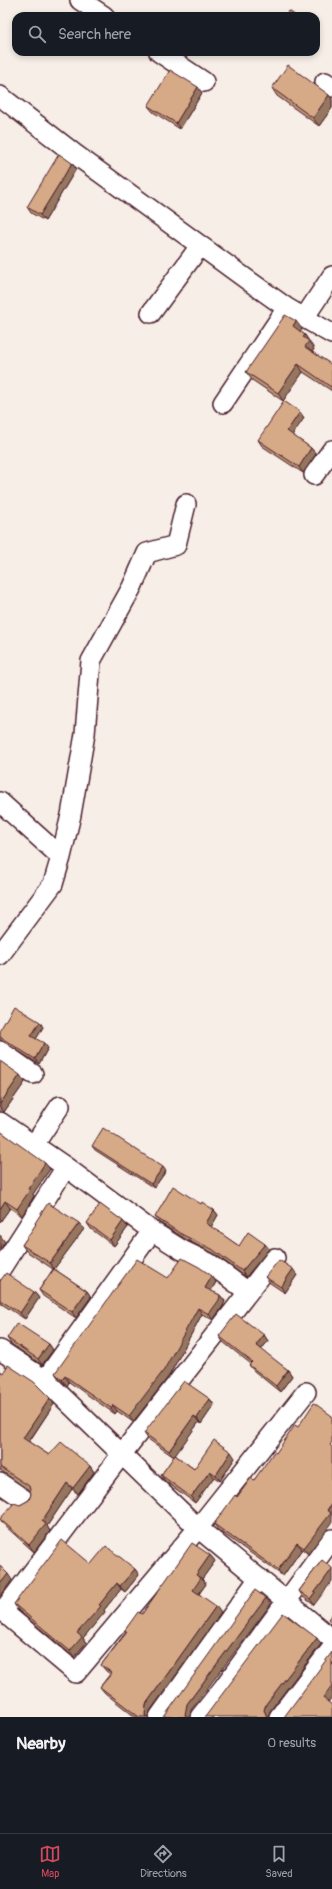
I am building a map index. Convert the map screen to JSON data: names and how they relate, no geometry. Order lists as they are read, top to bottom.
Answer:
{
  "page": {
    "search": "Search here",
    "heading": ["Nearby", "0 results"],
    "nav": ["Map", "Directions", "Saved"]
  }
}
